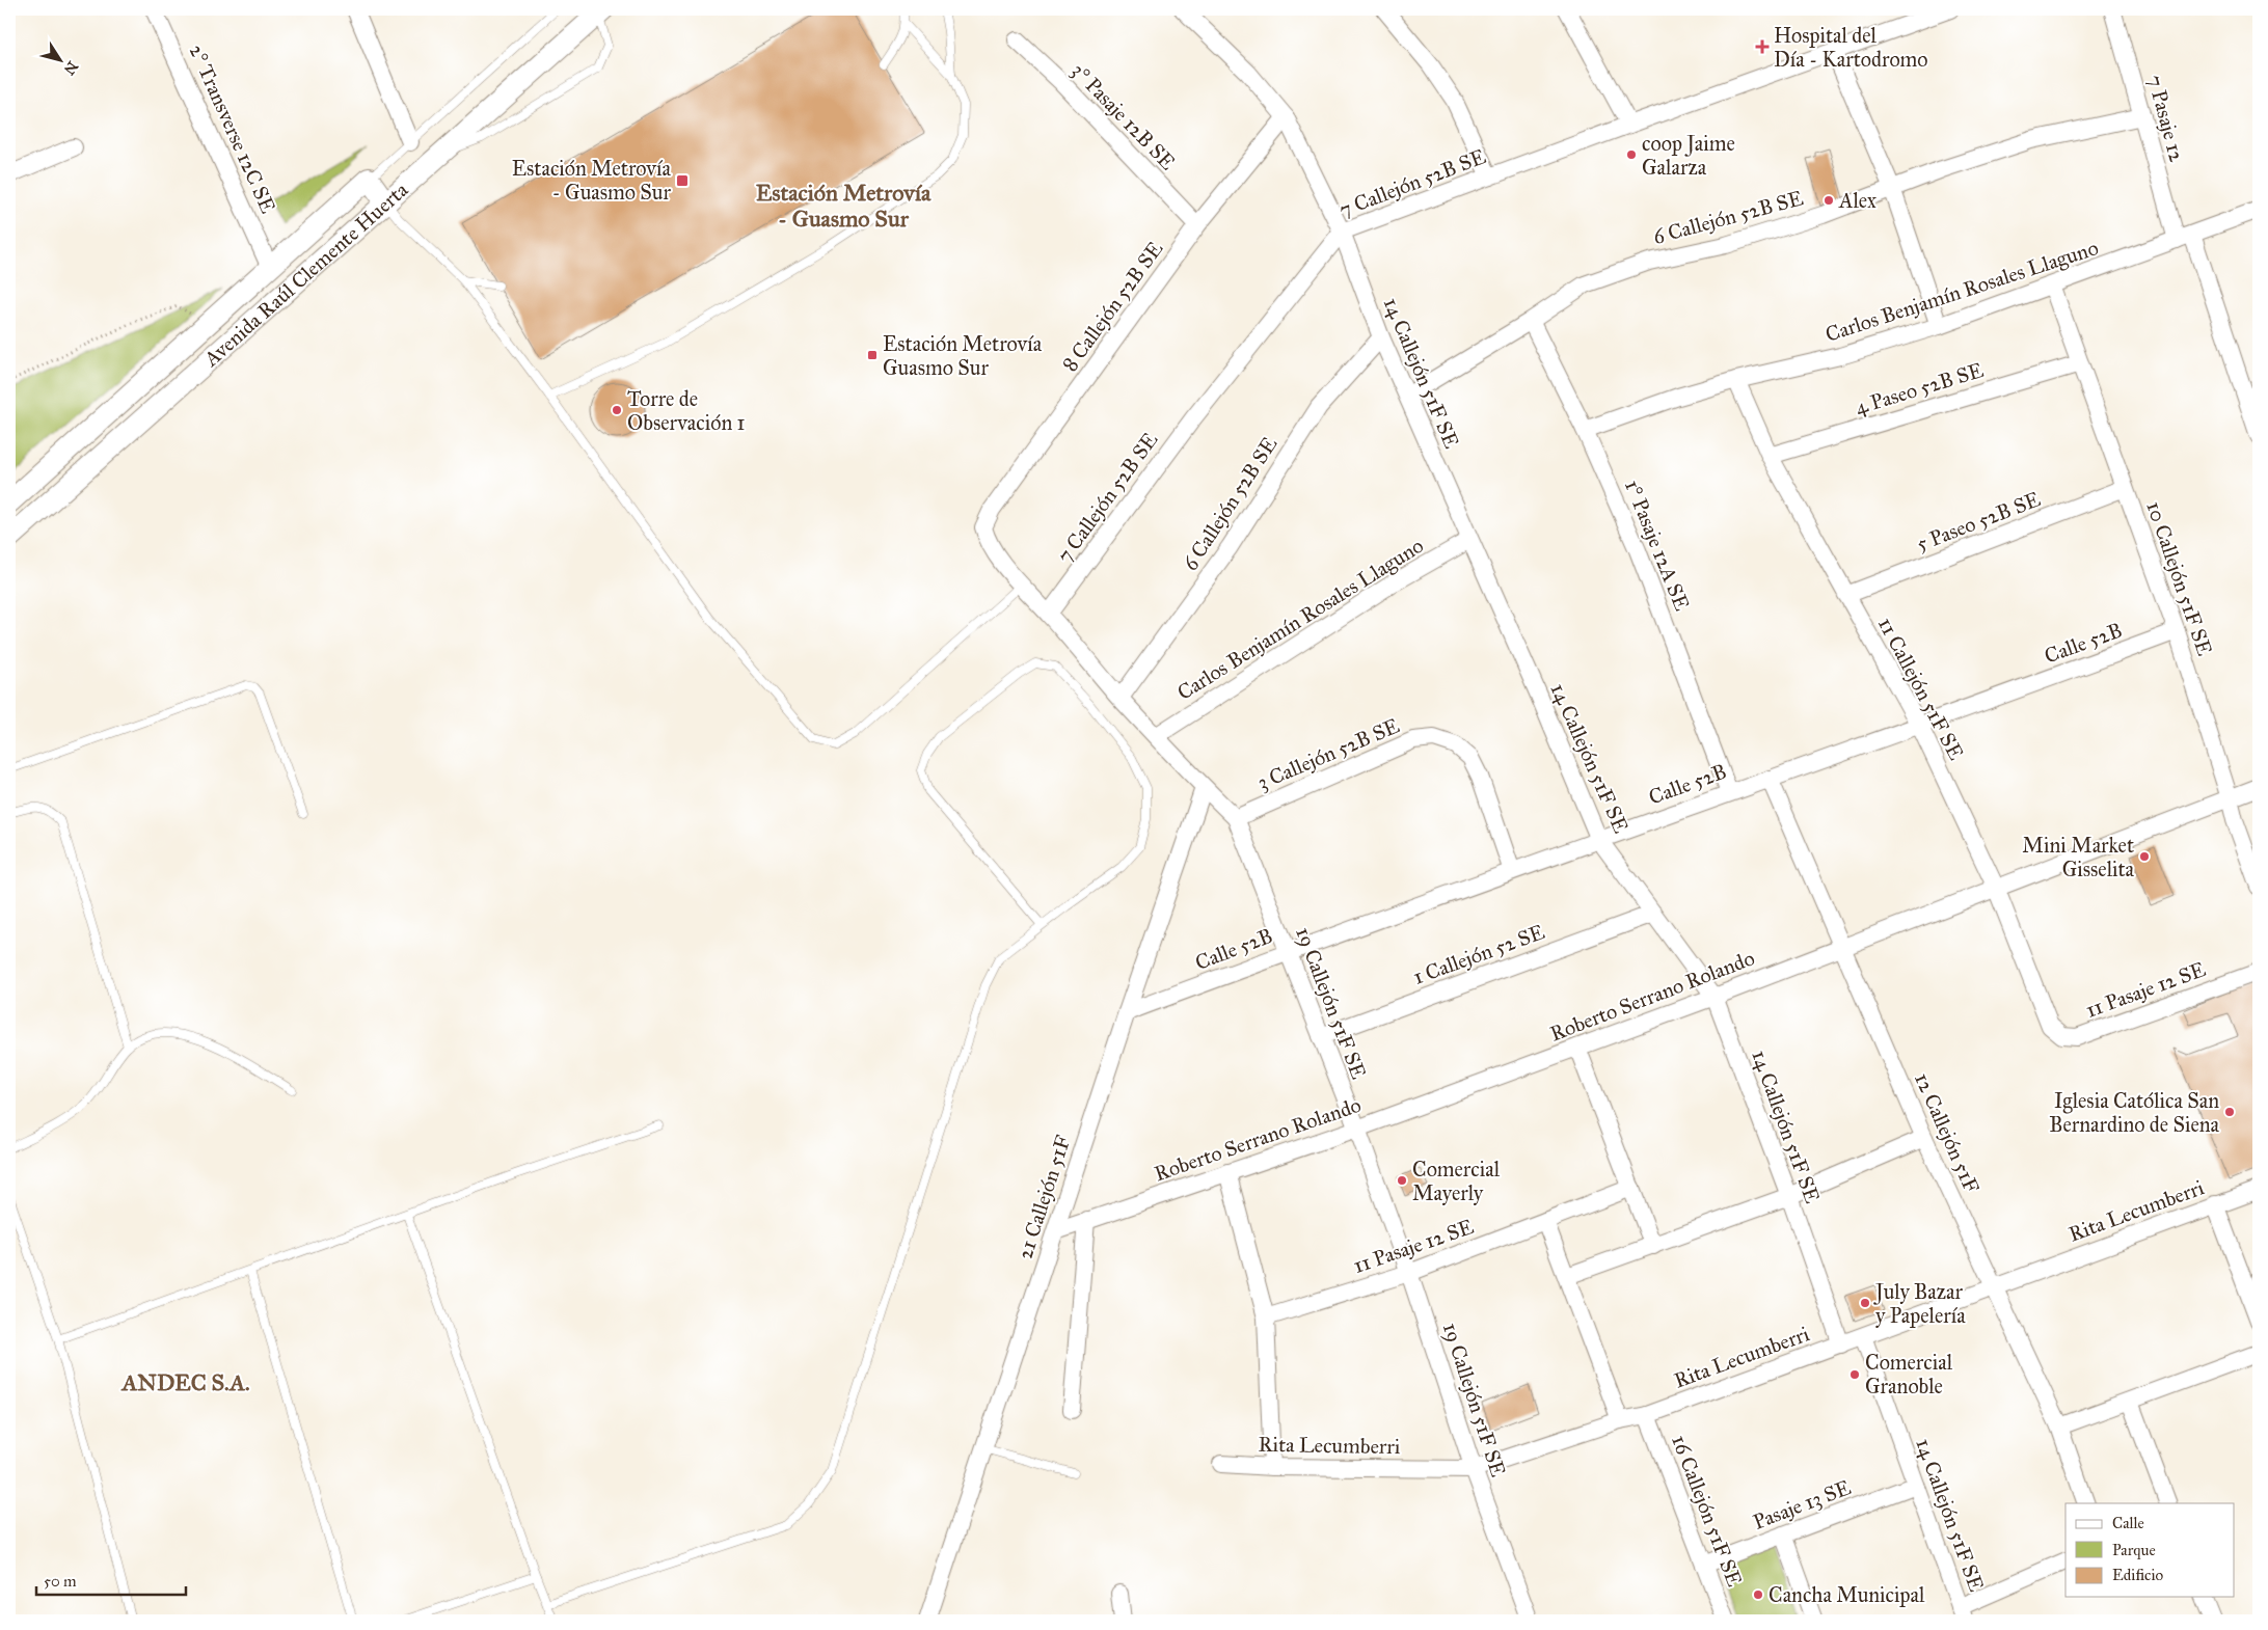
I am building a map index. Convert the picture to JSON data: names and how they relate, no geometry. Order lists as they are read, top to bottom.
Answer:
{
  "streets": {
    "street": [
      "3° Pasaje 12B SE",
      "7 Pasaje 12",
      "2° Transverse 12C SE",
      "7 Callejón 52B SE",
      "6 Callejón 52B SE",
      "Avenida Raúl Clemente Huerta",
      "Carlos Benjamín Rosales Llaguno",
      "8 Callejón 52B SE",
      "14 Callejón 51F SE",
      "4 Paseo 52B SE",
      "5 Paseo 52B SE",
      "1° Pasaje 12A SE",
      "10 Callejón 51F SE",
      "Calle 52B",
      "11 Callejón 51F SE",
      "3 Callejón 52B SE",
      "1 Callejón 52 SE",
      "11 Pasaje 12 SE",
      "Roberto Serrano Rolando",
      "19 Callejón 51F SE",
      "12 Callejón 51F",
      "21 Callejón 51F",
      "Rita Lecumberri",
      "Pasaje 13 SE",
      "16 Callejón 51F SE"
    ]
  },
  "crossings": [
    ["3° Pasaje 12B SE", "8 Callejón 52B SE"],
    ["7 Pasaje 12", "6 Callejón 52B SE"],
    ["7 Pasaje 12", "Carlos Benjamín Rosales Llaguno"],
    ["2° Transverse 12C SE", "Avenida Raúl Clemente Huerta"],
    ["7 Callejón 52B SE", "14 Callejón 51F SE"],
    ["7 Callejón 52B SE", "19 Callejón 51F SE"],
    ["6 Callejón 52B SE", "14 Callejón 51F SE"],
    ["6 Callejón 52B SE", "1° Pasaje 12A SE"],
    ["6 Callejón 52B SE", "19 Callejón 51F SE"],
    ["Carlos Benjamín Rosales Llaguno", "14 Callejón 51F SE"],
    ["Carlos Benjamín Rosales Llaguno", "1° Pasaje 12A SE"],
    ["Carlos Benjamín Rosales Llaguno", "10 Callejón 51F SE"],
    ["Carlos Benjamín Rosales Llaguno", "11 Callejón 51F SE"],
    ["Carlos Benjamín Rosales Llaguno", "19 Callejón 51F SE"],
    ["8 Callejón 52B SE", "14 Callejón 51F SE"],
    ["8 Callejón 52B SE", "19 Callejón 51F SE"],
    ["14 Callejón 51F SE", "Calle 52B"],
    ["14 Callejón 51F SE", "1 Callejón 52 SE"],
    ["14 Callejón 51F SE", "Roberto Serrano Rolando"],
    ["14 Callejón 51F SE", "Rita Lecumberri"],
    ["14 Callejón 51F SE", "Pasaje 13 SE"],
    ["4 Paseo 52B SE", "10 Callejón 51F SE"],
    ["4 Paseo 52B SE", "11 Callejón 51F SE"],
    ["5 Paseo 52B SE", "10 Callejón 51F SE"],
    ["5 Paseo 52B SE", "11 Callejón 51F SE"],
    ["1° Pasaje 12A SE", "Calle 52B"],
    ["10 Callejón 51F SE", "Calle 52B"],
    ["10 Callejón 51F SE", "Roberto Serrano Rolando"],
    ["Calle 52B", "11 Callejón 51F SE"],
    ["Calle 52B", "3 Callejón 52B SE"],
    ["Calle 52B", "19 Callejón 51F SE"],
    ["Calle 52B", "12 Callejón 51F"],
    ["Calle 52B", "21 Callejón 51F"],
    ["11 Callejón 51F SE", "11 Pasaje 12 SE"],
    ["11 Callejón 51F SE", "Roberto Serrano Rolando"],
    ["3 Callejón 52B SE", "19 Callejón 51F SE"],
    ["1 Callejón 52 SE", "19 Callejón 51F SE"],
    ["11 Pasaje 12 SE", "19 Callejón 51F SE"],
    ["Roberto Serrano Rolando", "19 Callejón 51F SE"],
    ["Roberto Serrano Rolando", "12 Callejón 51F"],
    ["Roberto Serrano Rolando", "21 Callejón 51F"],
    ["19 Callejón 51F SE", "21 Callejón 51F"],
    ["19 Callejón 51F SE", "Rita Lecumberri"],
    ["12 Callejón 51F", "Rita Lecumberri"],
    ["Rita Lecumberri", "16 Callejón 51F SE"],
    ["Pasaje 13 SE", "16 Callejón 51F SE"]
  ],
  "districts": ["Estación Metrovía - Guasmo Sur", "ANDEC S.A."],
  "places": {
    "health": ["Hospital del Día - Kartodromo"],
    "other": [
      "coop Jaime Galarza",
      "Alex",
      "Torre de Observación 1",
      "Mini Market Gisselita",
      "Iglesia Católica San Bernardino de Siena",
      "Comercial Mayerly",
      "July Bazar y Papelería",
      "Comercial Granoble",
      "Cancha Municipal"
    ],
    "transit": ["Estación Metrovía - Guasmo Sur", "Estación Metrovía Guasmo Sur"]
  },
  "legend": ["Calle", "Parque", "Edificio"],
  "scale_bar": "50 m",
  "north": "bottom right"
}
